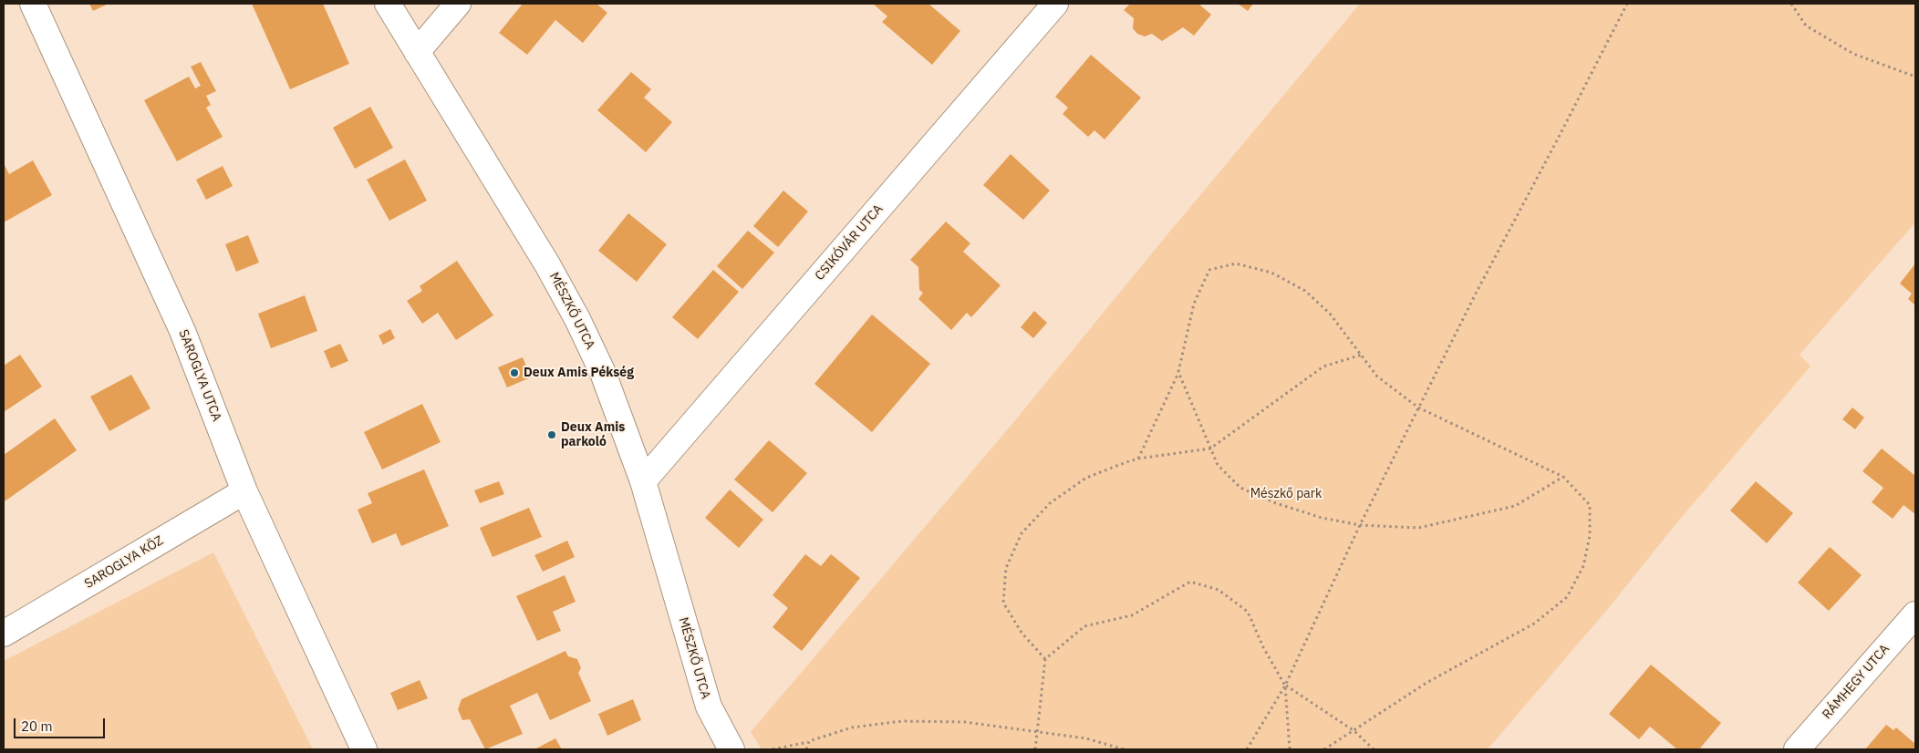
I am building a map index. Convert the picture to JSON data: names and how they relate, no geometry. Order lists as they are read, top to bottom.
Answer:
{
  "streets": {
    "street": [
      "CSIKÓVÁR UTCA",
      "MÉSZKŐ UTCA",
      "SAROGLYA UTCA",
      "SAROGLYA KÖZ",
      "RÁMHEGY UTCA"
    ]
  },
  "crossings": [
    ["CSIKÓVÁR UTCA", "MÉSZKŐ UTCA"],
    ["SAROGLYA UTCA", "SAROGLYA KÖZ"]
  ],
  "parks": ["Mészkő park"],
  "places": ["Deux Amis Pékség", "Deux Amis parkoló"],
  "scale_bar": "20 m"
}
